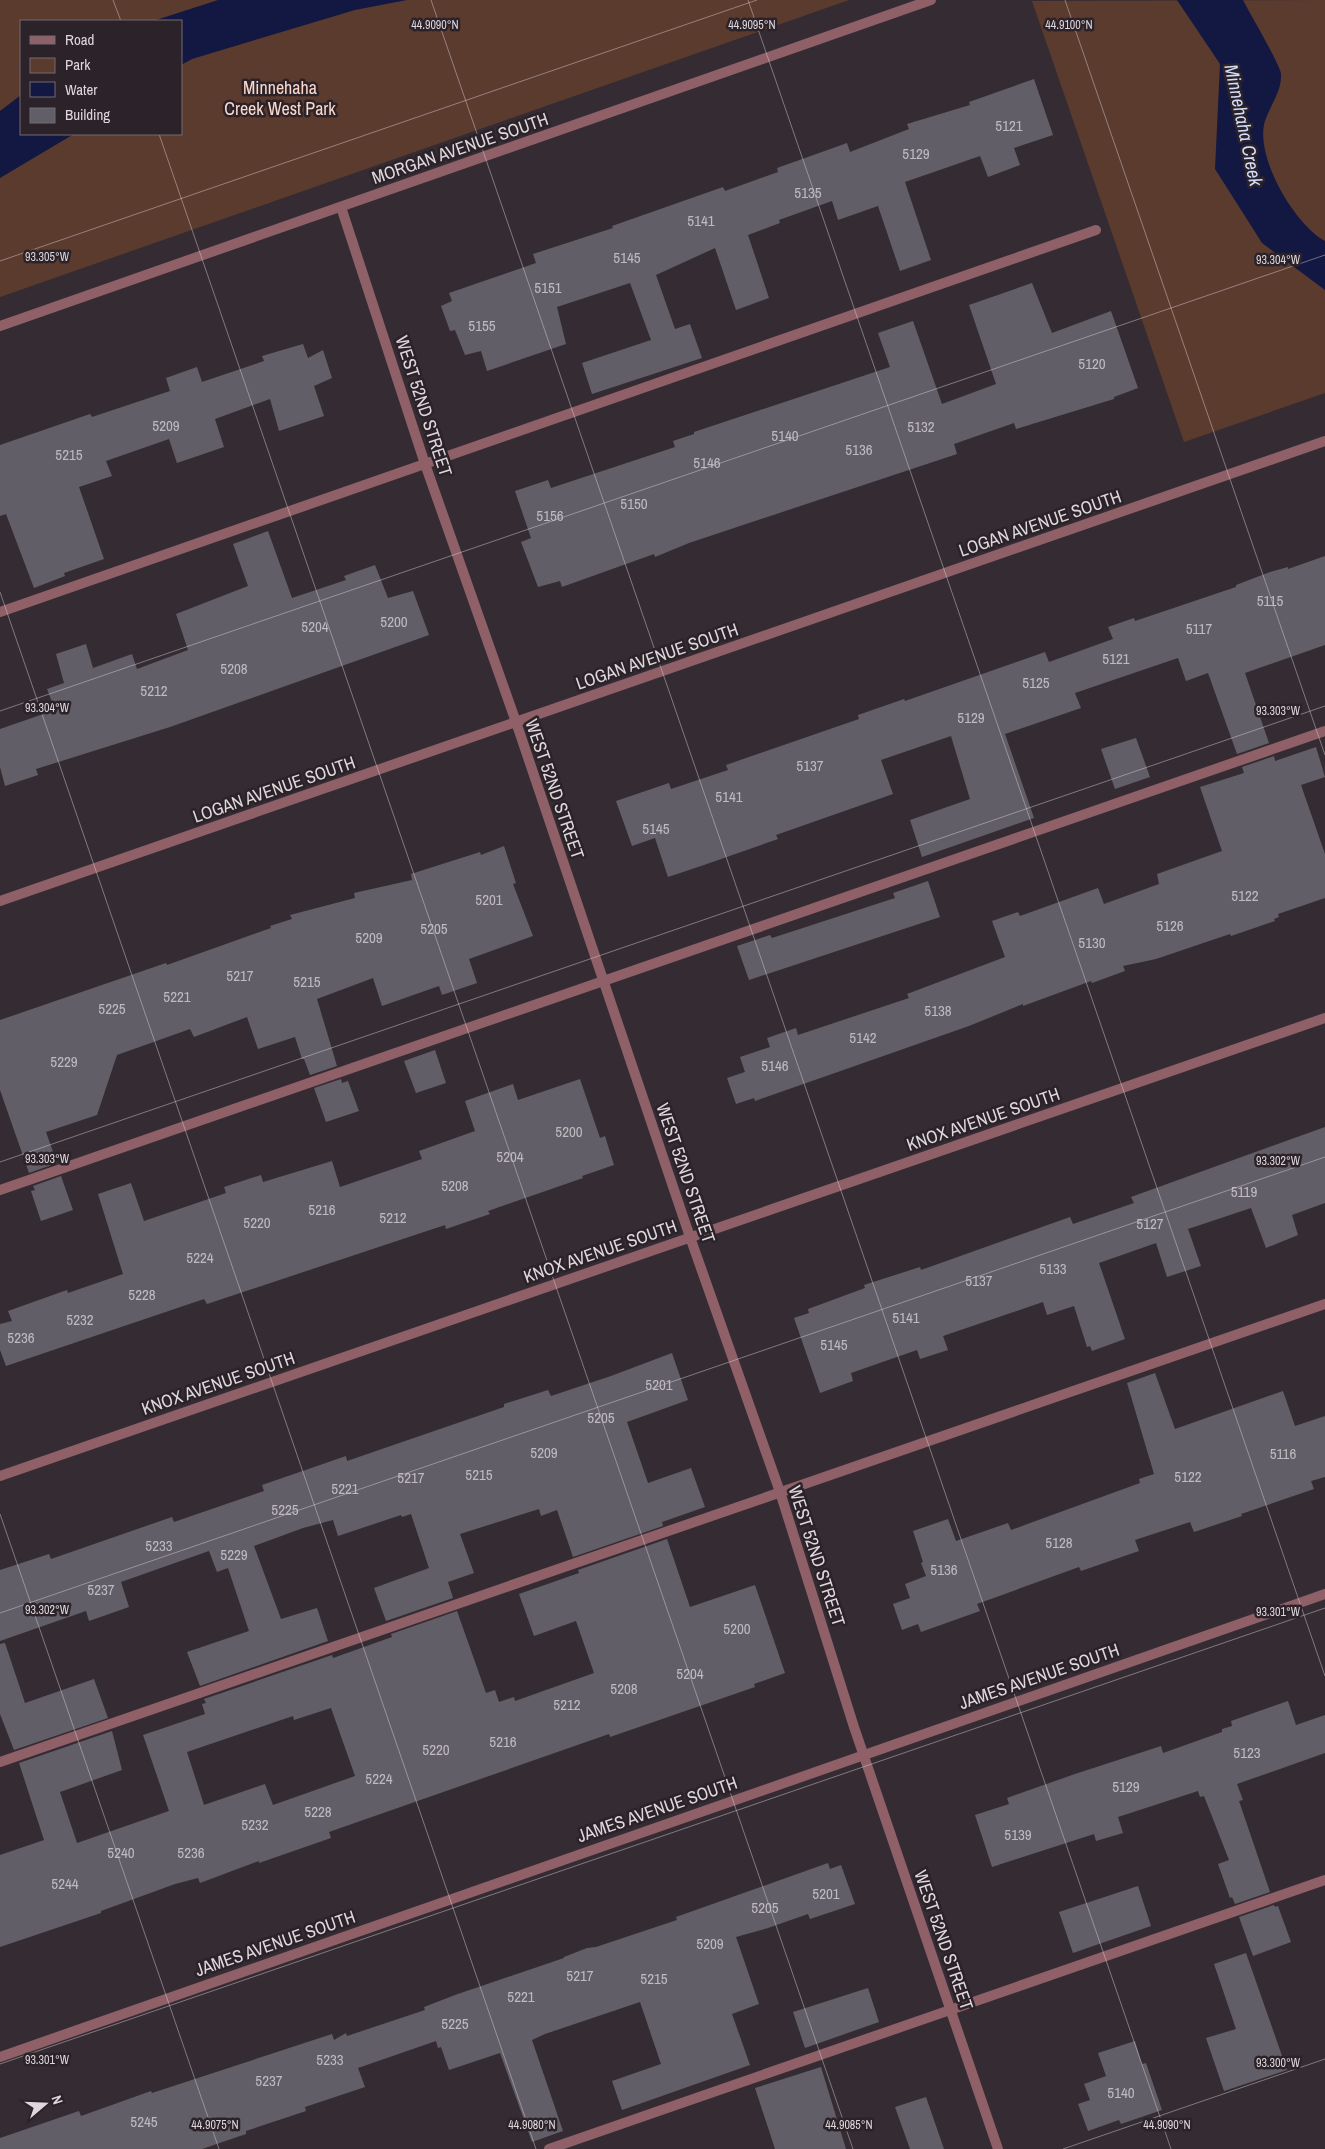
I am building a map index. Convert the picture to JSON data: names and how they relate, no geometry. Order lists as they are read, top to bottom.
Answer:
{
  "streets": {
    "street": [
      "MORGAN AVENUE SOUTH",
      "WEST 52ND STREET",
      "LOGAN AVENUE SOUTH",
      "KNOX AVENUE SOUTH",
      "JAMES AVENUE SOUTH"
    ]
  },
  "crossings": [
    ["MORGAN AVENUE SOUTH", "WEST 52ND STREET"],
    ["WEST 52ND STREET", "LOGAN AVENUE SOUTH"],
    ["WEST 52ND STREET", "KNOX AVENUE SOUTH"],
    ["WEST 52ND STREET", "JAMES AVENUE SOUTH"]
  ],
  "water": ["Minnehaha Creek"],
  "parks": ["Minnehaha Creek West Park"],
  "house_numbers": [
    "5121",
    "5129",
    "5135",
    "5141",
    "5145",
    "5151",
    "5155",
    "5120",
    "5209",
    "5132",
    "5140",
    "5136",
    "5215",
    "5146",
    "5150",
    "5156",
    "5115",
    "5200",
    "5204",
    "5117",
    "5121",
    "5208",
    "5125",
    "5212",
    "5129",
    "5137",
    "5141",
    "5145",
    "5122",
    "5201",
    "5126",
    "5205",
    "5209",
    "5130",
    "5217",
    "5215",
    "5221",
    "5225",
    "5138",
    "5142",
    "5229",
    "5146",
    "5200",
    "5204",
    "5208",
    "5119",
    "5216",
    "5212",
    "5220",
    "5127",
    "5224",
    "5133",
    "5137",
    "5228",
    "5141",
    "5232",
    "5236",
    "5145",
    "5201",
    "5205",
    "5209",
    "5116",
    "5215",
    "5122",
    "5217",
    "5221",
    "5225",
    "5128",
    "5233",
    "5229",
    "5136",
    "5237",
    "5200",
    "5204",
    "5208",
    "5212",
    "5216",
    "5220",
    "5123",
    "5224",
    "5129",
    "5228",
    "5232",
    "5139",
    "5240",
    "5236",
    "5244",
    "5201",
    "5205",
    "5209",
    "5217",
    "5215",
    "5221",
    "5225",
    "5233",
    "5237",
    "5140",
    "5245"
  ],
  "legend": [
    "Road",
    "Park",
    "Water",
    "Building"
  ],
  "north": "right",
  "coordinates": [
    "44.9090°N",
    "44.9100°N",
    "44.9095°N",
    "93.305°W",
    "93.304°W",
    "93.303°W",
    "93.302°W",
    "93.301°W",
    "93.300°W",
    "44.9075°N",
    "44.9080°N",
    "44.9085°N"
  ]
}
